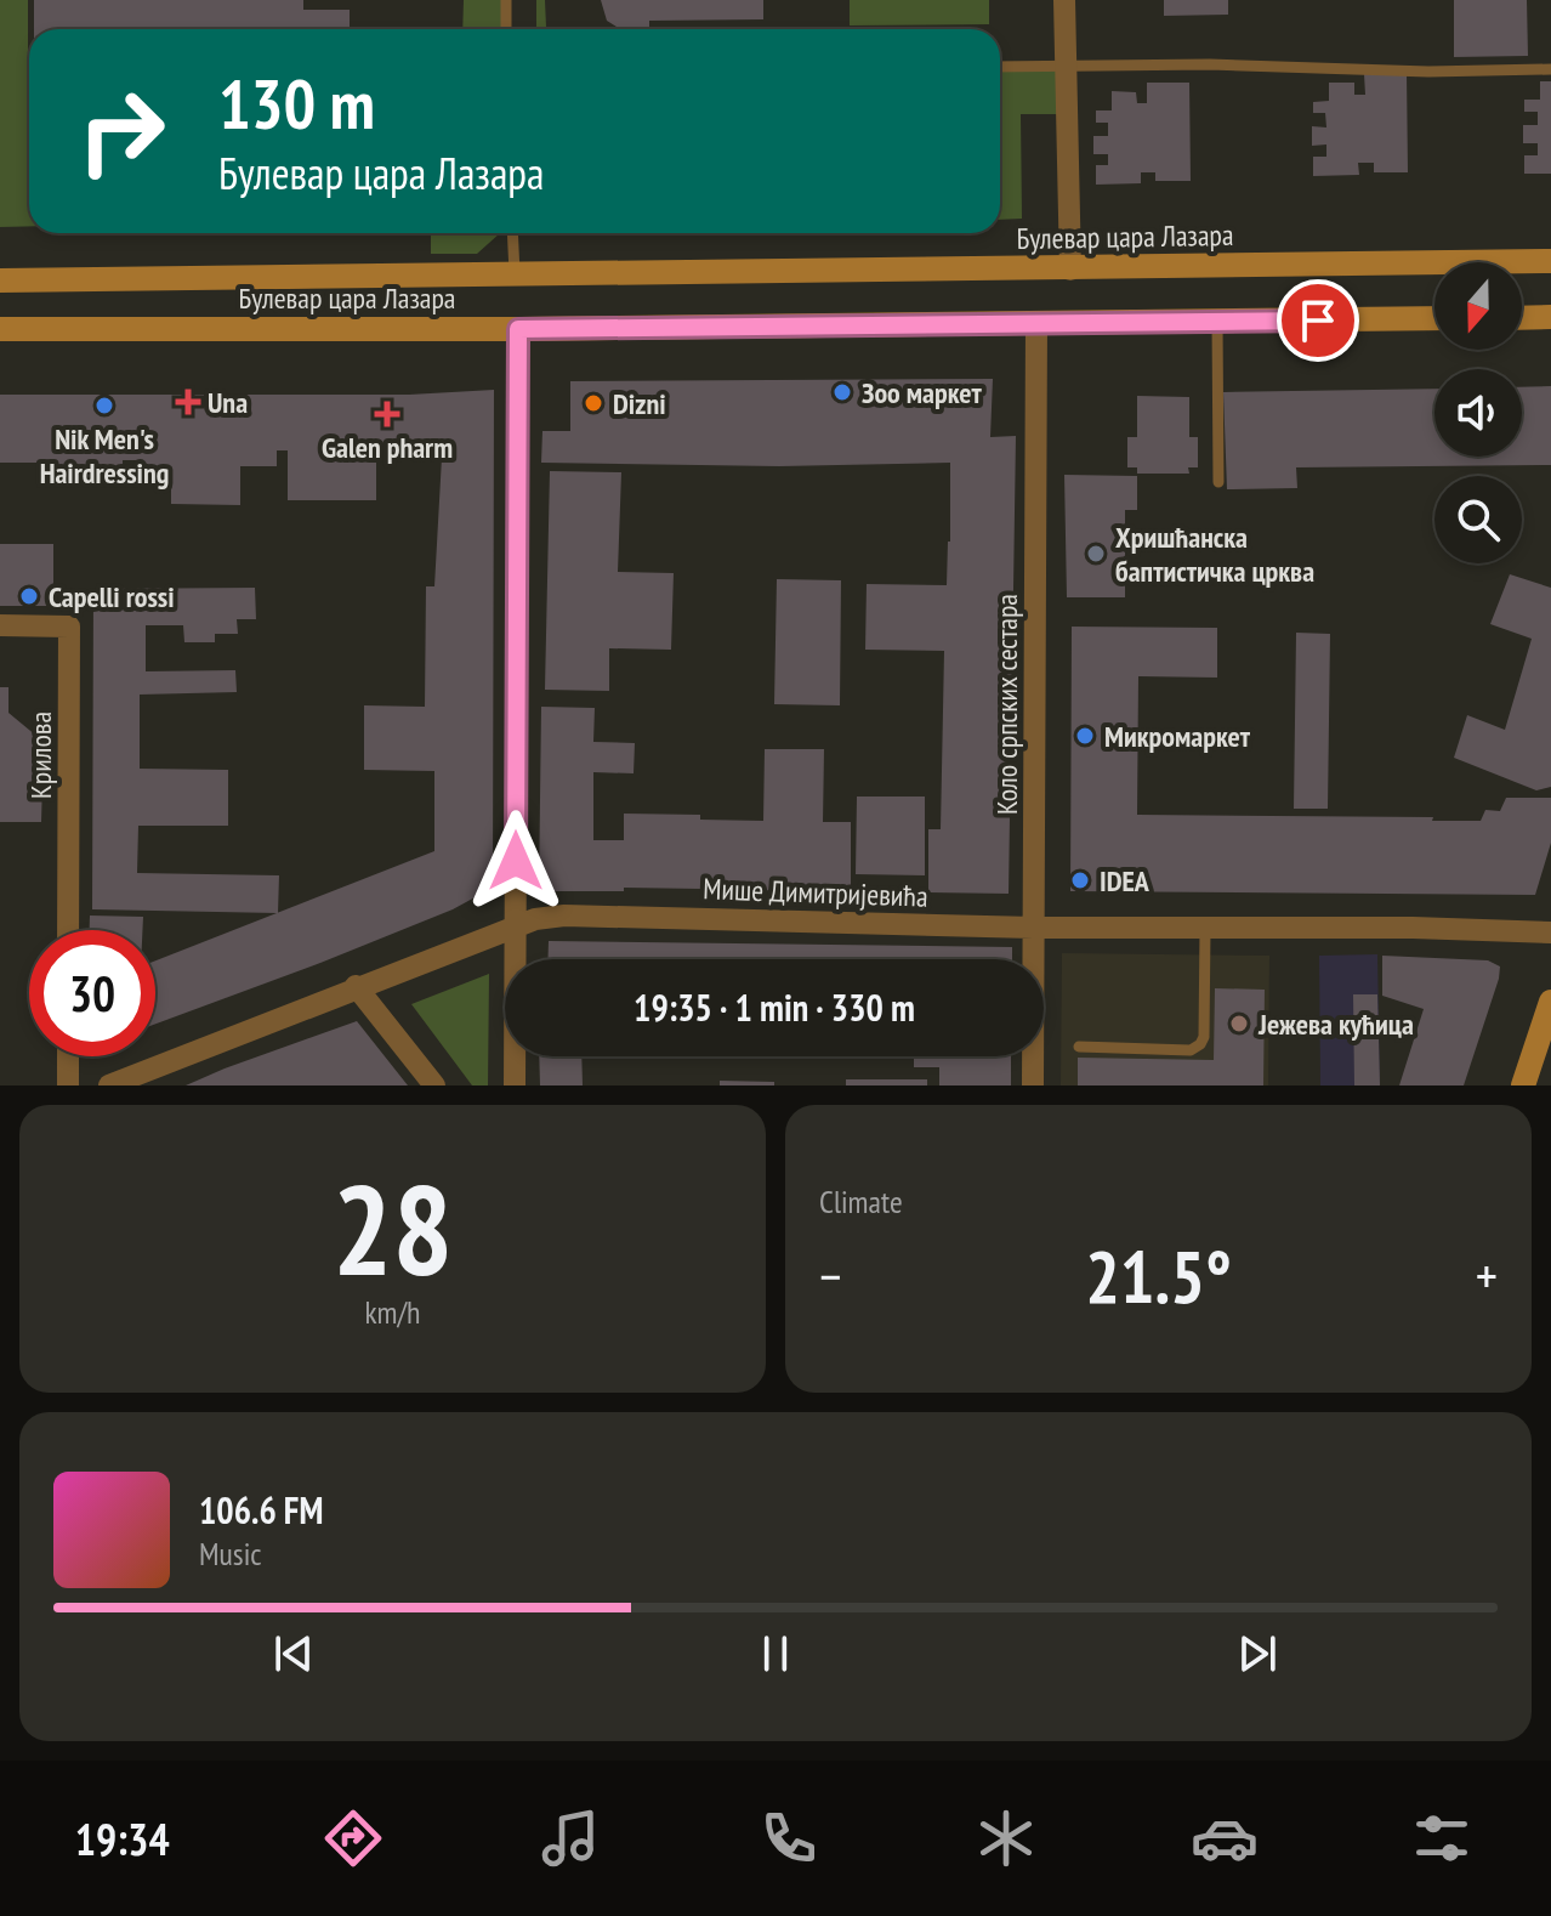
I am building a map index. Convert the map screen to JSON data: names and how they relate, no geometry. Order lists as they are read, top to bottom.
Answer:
{
  "streets": {
    "main road": ["Булевар цара Лазара"],
    "street": ["Коло српских сестара", "Крилова", "Мише Димитријевића"]
  },
  "crossings": [
    ["Булевар цара Лазара", "Коло српских сестара"],
    ["Коло српских сестара", "Мише Димитријевића"]
  ],
  "places": {
    "other": [
      "Зоо маркет",
      "Dizni",
      "Nik Men's Hairdressing",
      "Хришћанска баптистичка црква",
      "Capelli rossi",
      "Микромаркет",
      "IDEA",
      "Јежева кућица"
    ],
    "health": ["Una", "Galen pharm"]
  },
  "north": "bottom",
  "page": {
    "turn": ["130 m", "Булевар цара Лазара"],
    "limit": "30",
    "trip": "19:35 · 1 min · 330 m",
    "tile": [
      ["28", "km/h"],
      "Climate"
    ],
    "heat": ["−", "21.5°", "+"],
    "song": ["106.6 FM", "Music"],
    "tabs": "19:34"
  }
}
